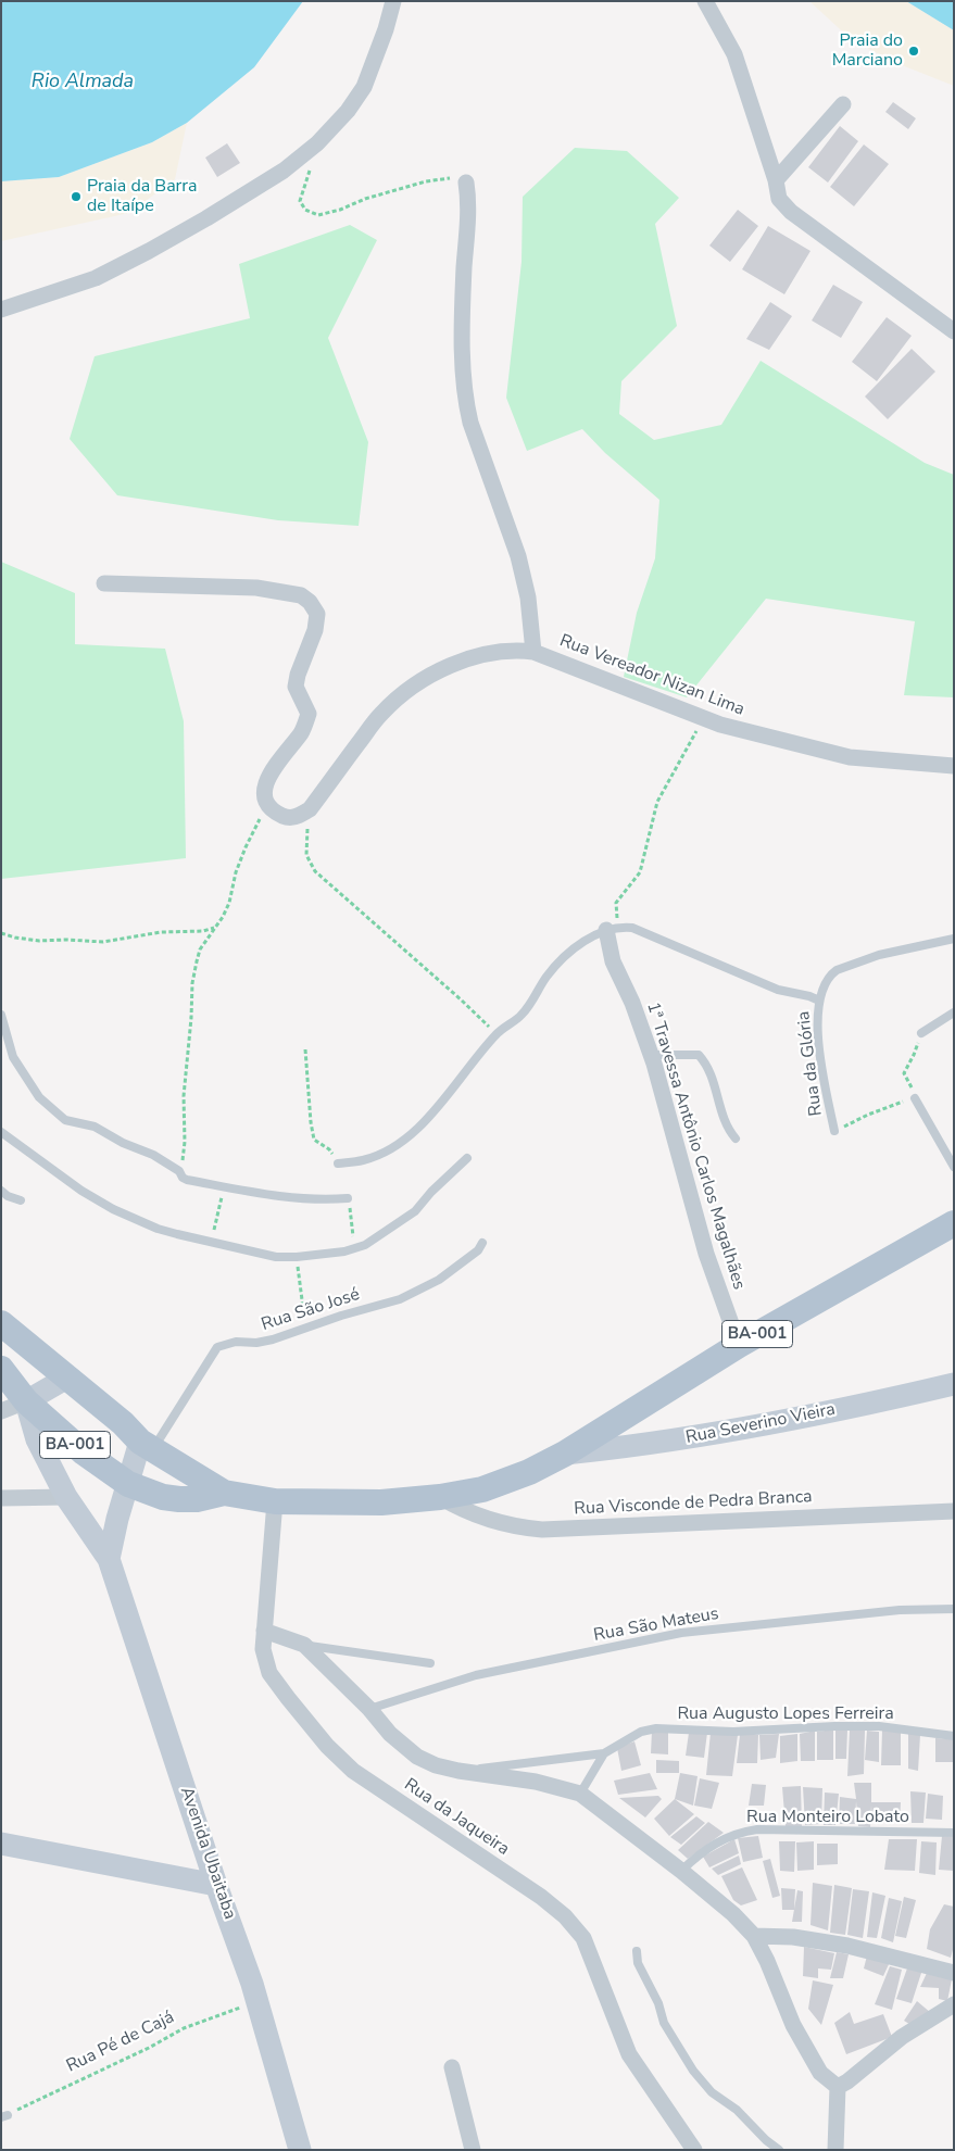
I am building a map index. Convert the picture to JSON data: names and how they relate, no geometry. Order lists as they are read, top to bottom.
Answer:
{
  "streets": {
    "main road": ["BA-001", "Rua Severino Vieira", "Avenida Ubaitaba"],
    "street": [
      "Rua Vereador Nizan Lima",
      "1ª Travessa Antônio Carlos Magalhães",
      "Rua Visconde de Pedra Branca",
      "Rua da Jaqueira"
    ],
    "lane": [
      "Rua da Glória",
      "Rua São José",
      "Rua São Mateus",
      "Rua Augusto Lopes Ferreira",
      "Rua Monteiro Lobato"
    ],
    "path": ["Rua Pé de Cajá"]
  },
  "crossings": [
    ["Rua da Glória", "1ª Travessa Antônio Carlos Magalhães"],
    ["1ª Travessa Antônio Carlos Magalhães", "BA-001"],
    ["Rua São José", "BA-001"],
    ["BA-001", "Rua Severino Vieira"],
    ["BA-001", "Rua Visconde de Pedra Branca"],
    ["BA-001", "Rua da Jaqueira"],
    ["BA-001", "Avenida Ubaitaba"],
    ["Avenida Ubaitaba", "Rua Pé de Cajá"]
  ],
  "water": ["Rio Almada"],
  "places": ["Praia do Marciano", "Praia da Barra de Itaípe"]
}
